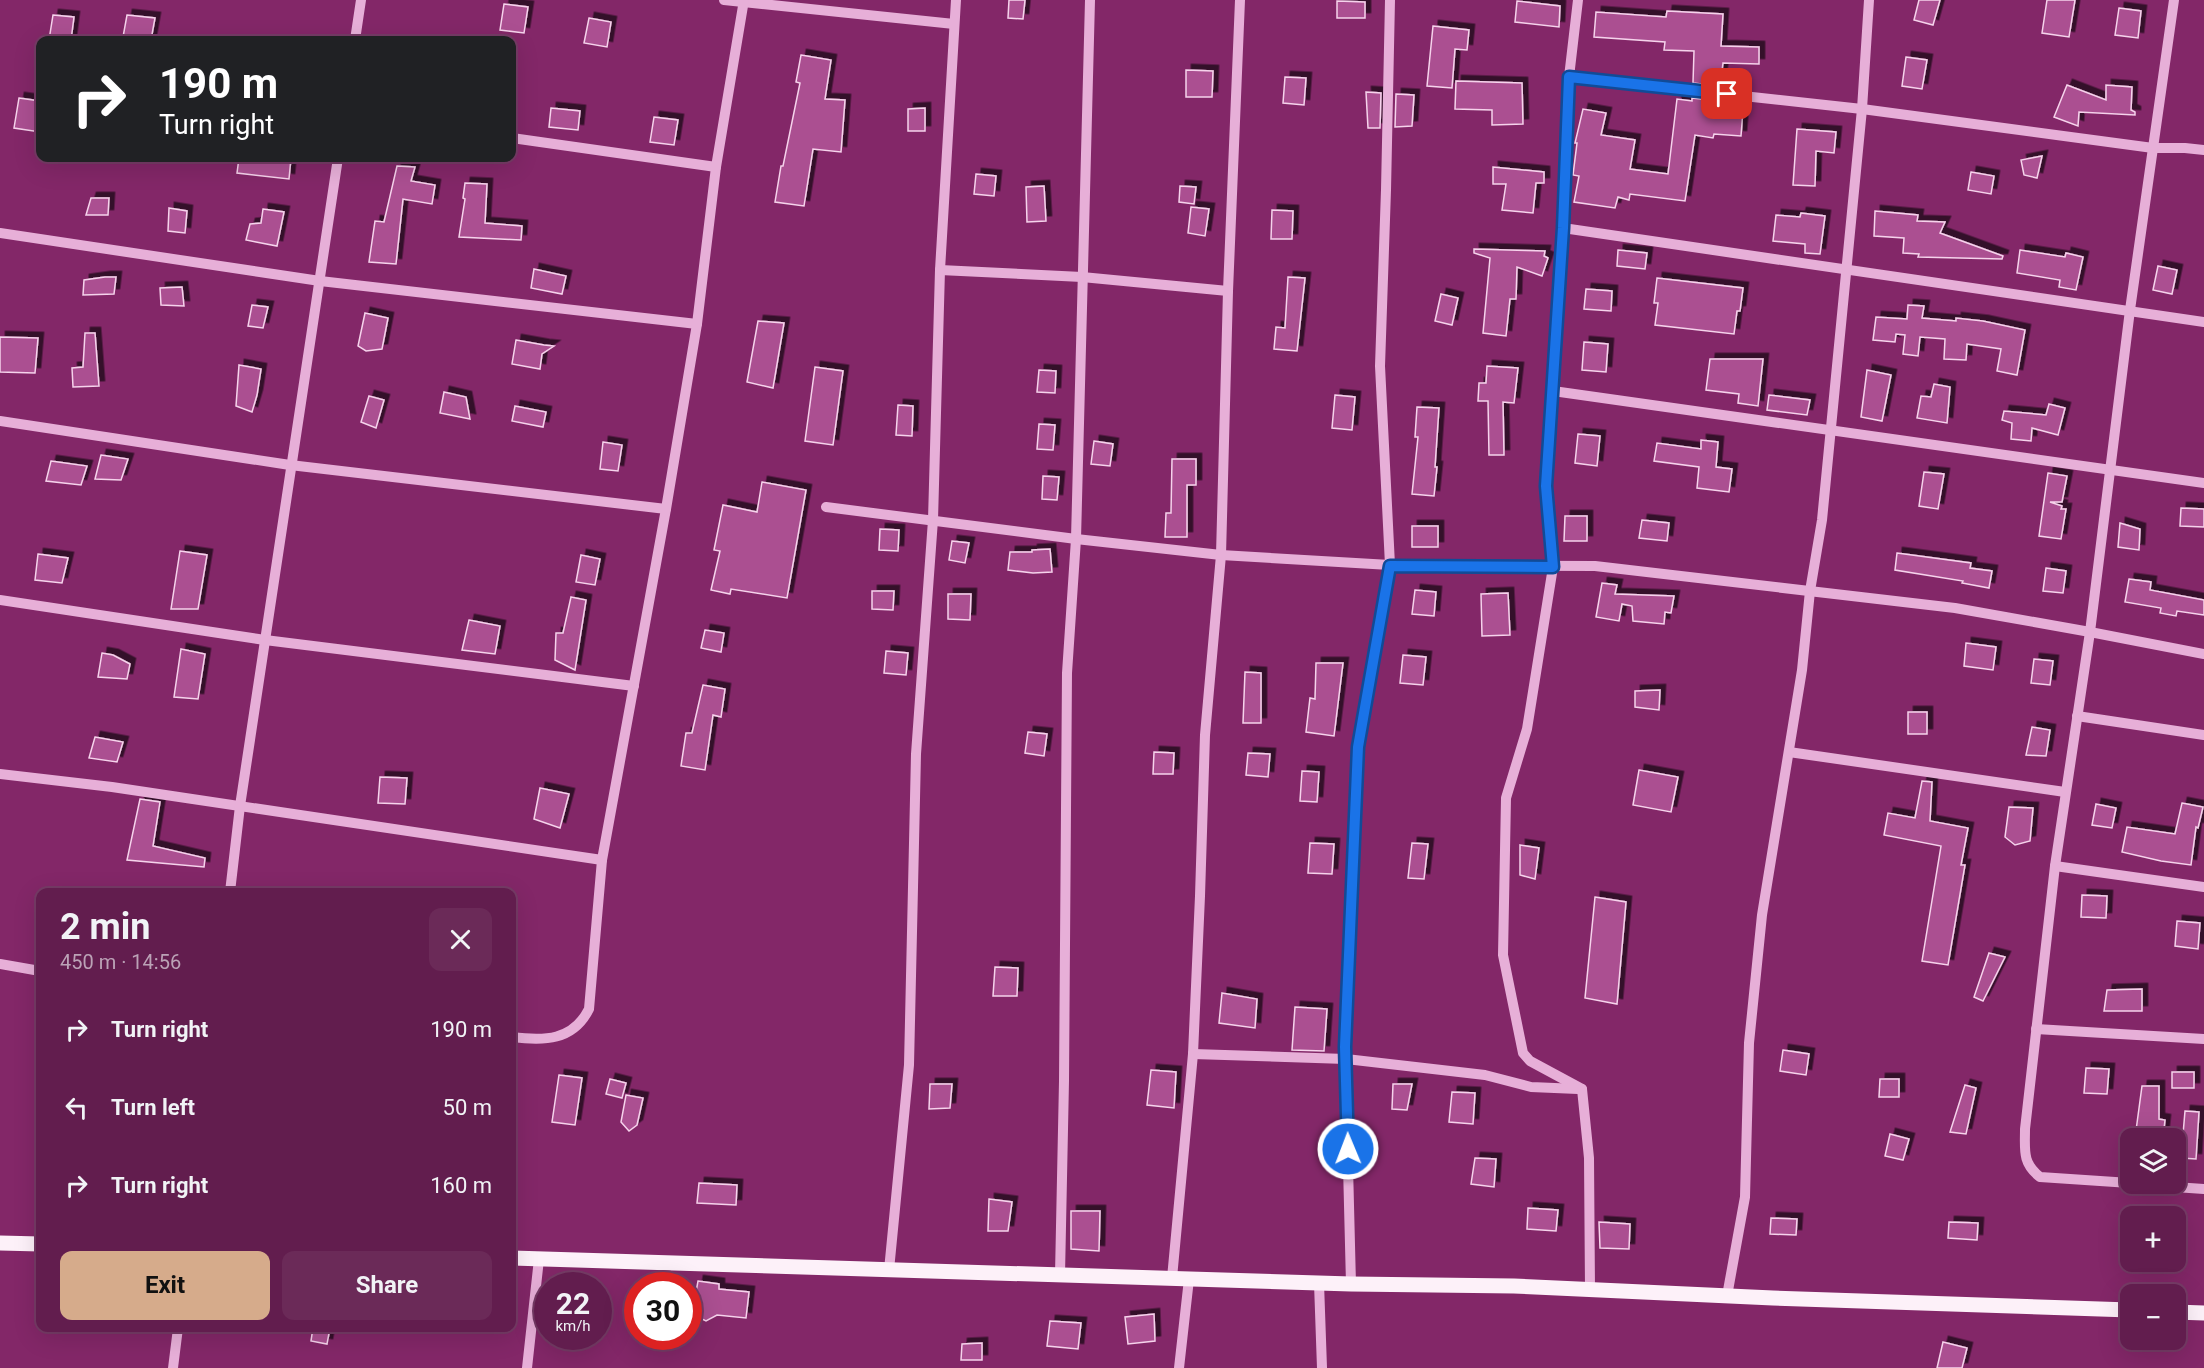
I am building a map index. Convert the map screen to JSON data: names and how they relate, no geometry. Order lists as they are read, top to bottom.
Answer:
{
  "page": {
    "turn": ["190 m", "Turn right"],
    "heading": ["2 min", "450 m · 14:56"],
    "list": [
      {
        "name": "Turn right",
        "value": "190 m"
      },
      {
        "name": "Turn left",
        "value": "50 m"
      },
      {
        "name": "Turn right",
        "value": "160 m"
      }
    ],
    "map_buttons": ["+", "−"],
    "buttons": ["Exit", "Share"],
    "speed": "22 km/h",
    "limit": "30"
  }
}
